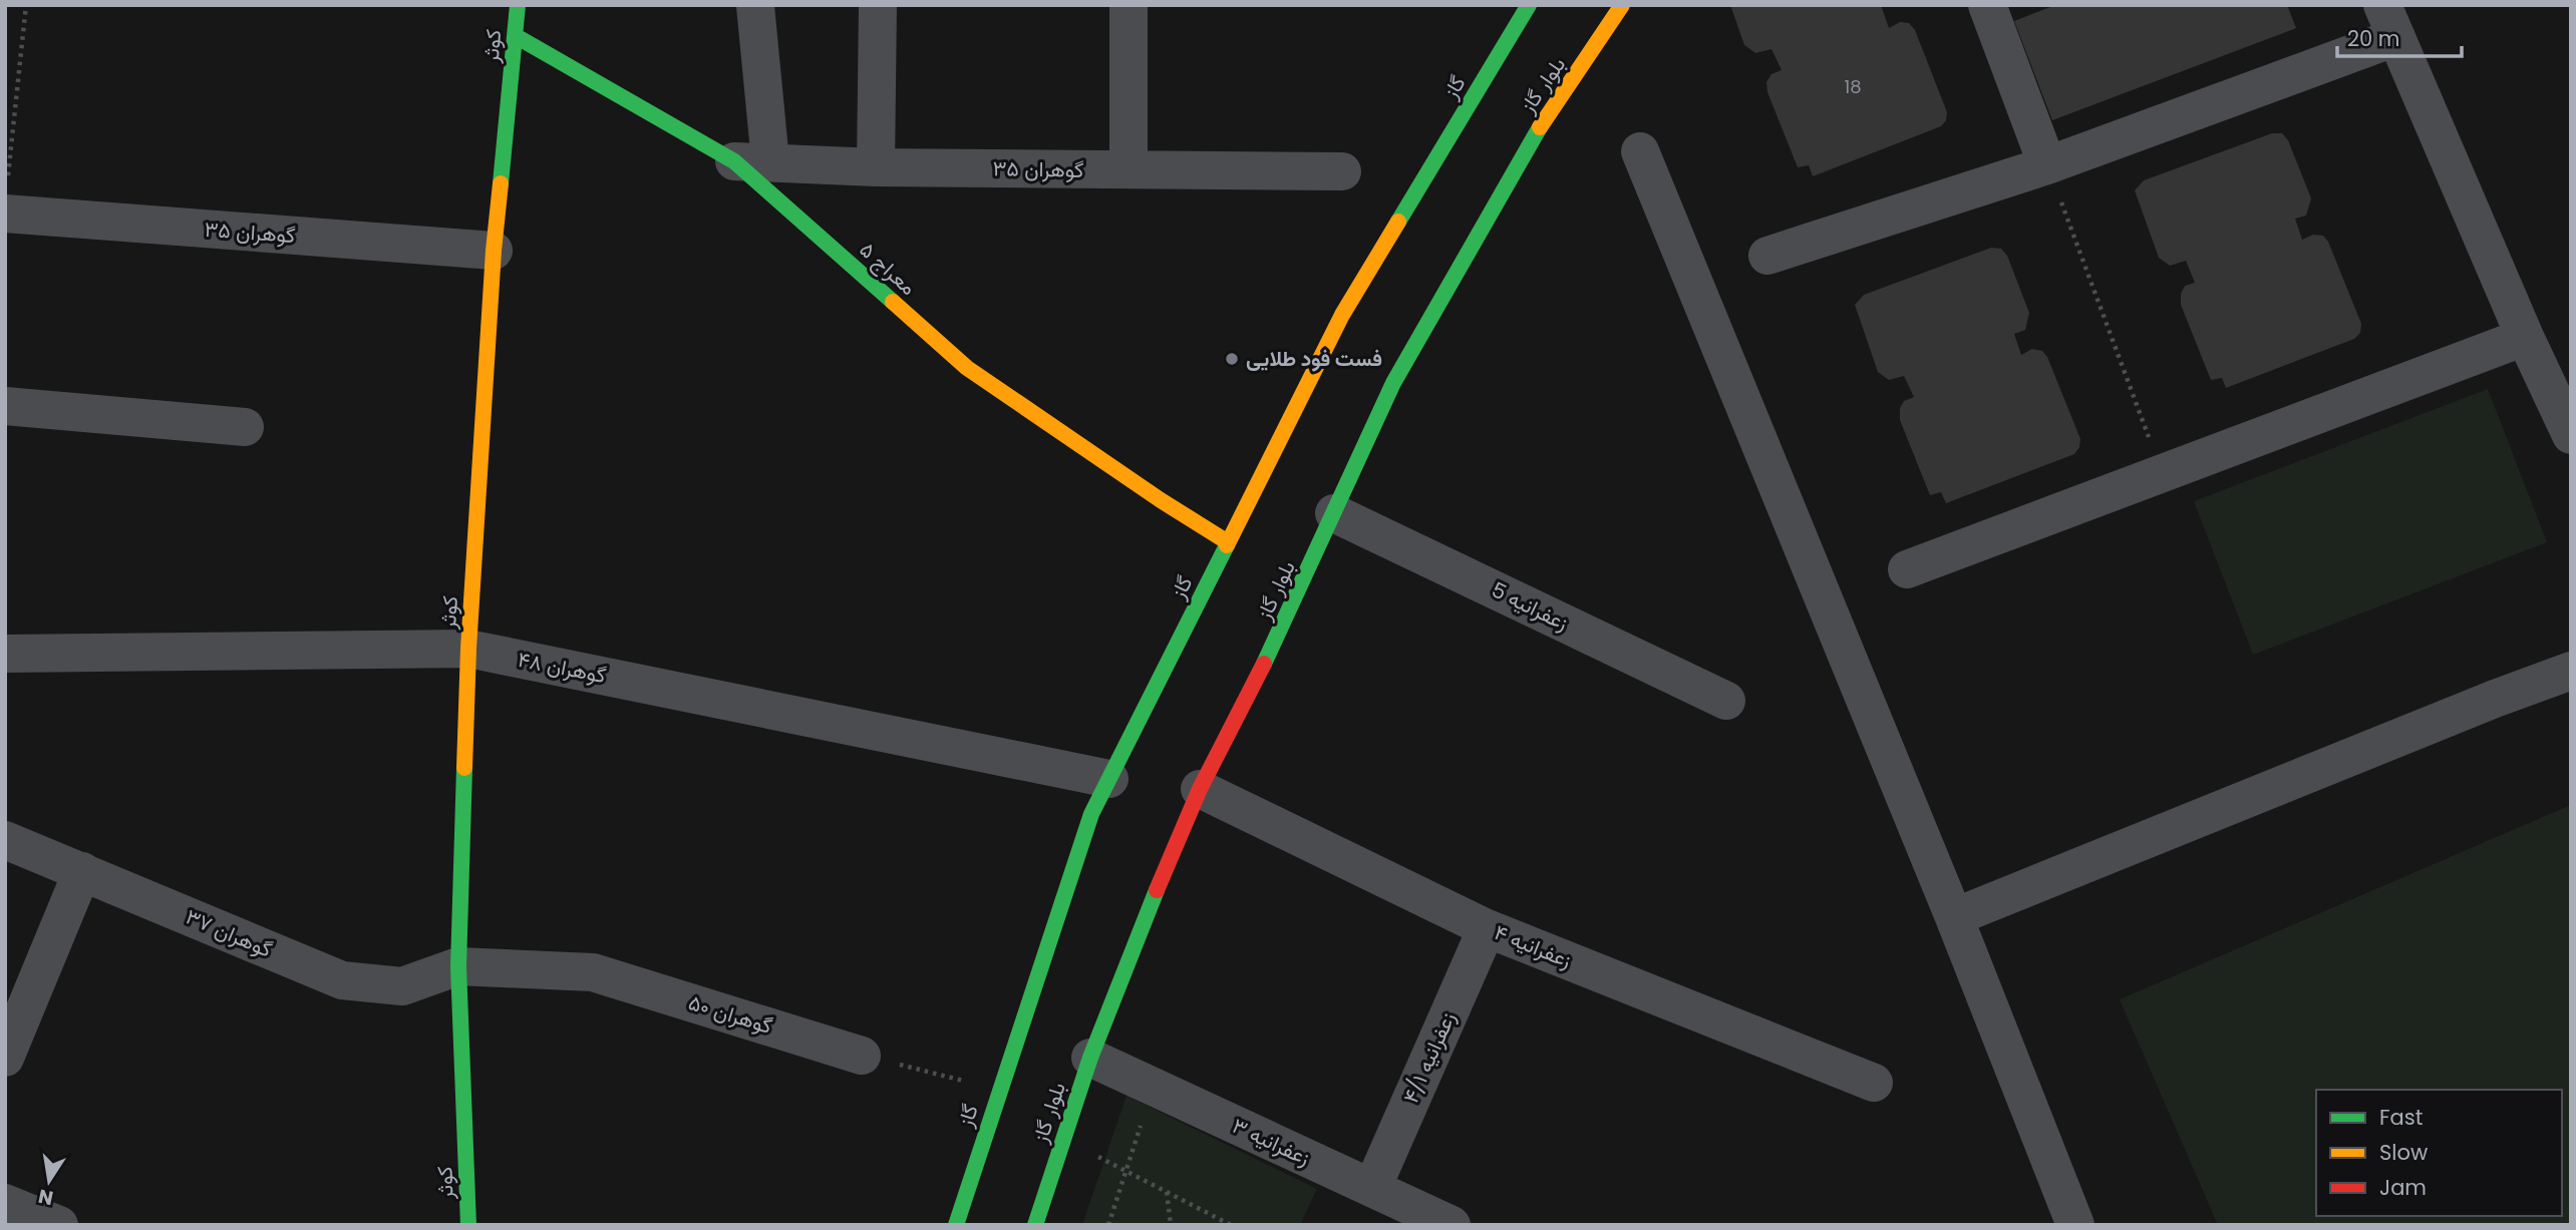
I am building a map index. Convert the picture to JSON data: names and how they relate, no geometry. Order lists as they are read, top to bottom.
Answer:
{
  "streets": {
    "main road": [
      "کوثر",
      "بلوار گاز",
      "گاز",
      "معراج ۵"
    ],
    "street": [
      "گوهران ۳۵",
      "5 زعفرانیه",
      "گوهران ۴۸",
      "گوهران ۳۷",
      "زعفرانیه ۴",
      "گوهران ۵۰",
      "زعفرانیه ۴/۱",
      "زعفرانیه ۳"
    ]
  },
  "crossings": [
    ["کوثر", "گوهران ۳۵"],
    ["کوثر", "معراج ۵"],
    ["کوثر", "گوهران ۴۸"],
    ["کوثر", "گوهران ۳۷"],
    ["کوثر", "گوهران ۵۰"],
    ["بلوار گاز", "5 زعفرانیه"],
    ["بلوار گاز", "زعفرانیه ۴"],
    ["بلوار گاز", "زعفرانیه ۳"],
    ["گاز", "معراج ۵"],
    ["گاز", "گوهران ۴۸"],
    ["گوهران ۳۵", "معراج ۵"],
    ["گوهران ۳۷", "گوهران ۵۰"],
    ["زعفرانیه ۴", "زعفرانیه ۴/۱"],
    ["زعفرانیه ۴/۱", "زعفرانیه ۳"]
  ],
  "places": ["فست فود طلایی"],
  "house_numbers": ["18"],
  "legend": ["Fast", "Slow", "Jam"],
  "scale_bar": "20 m",
  "north": "bottom"
}
